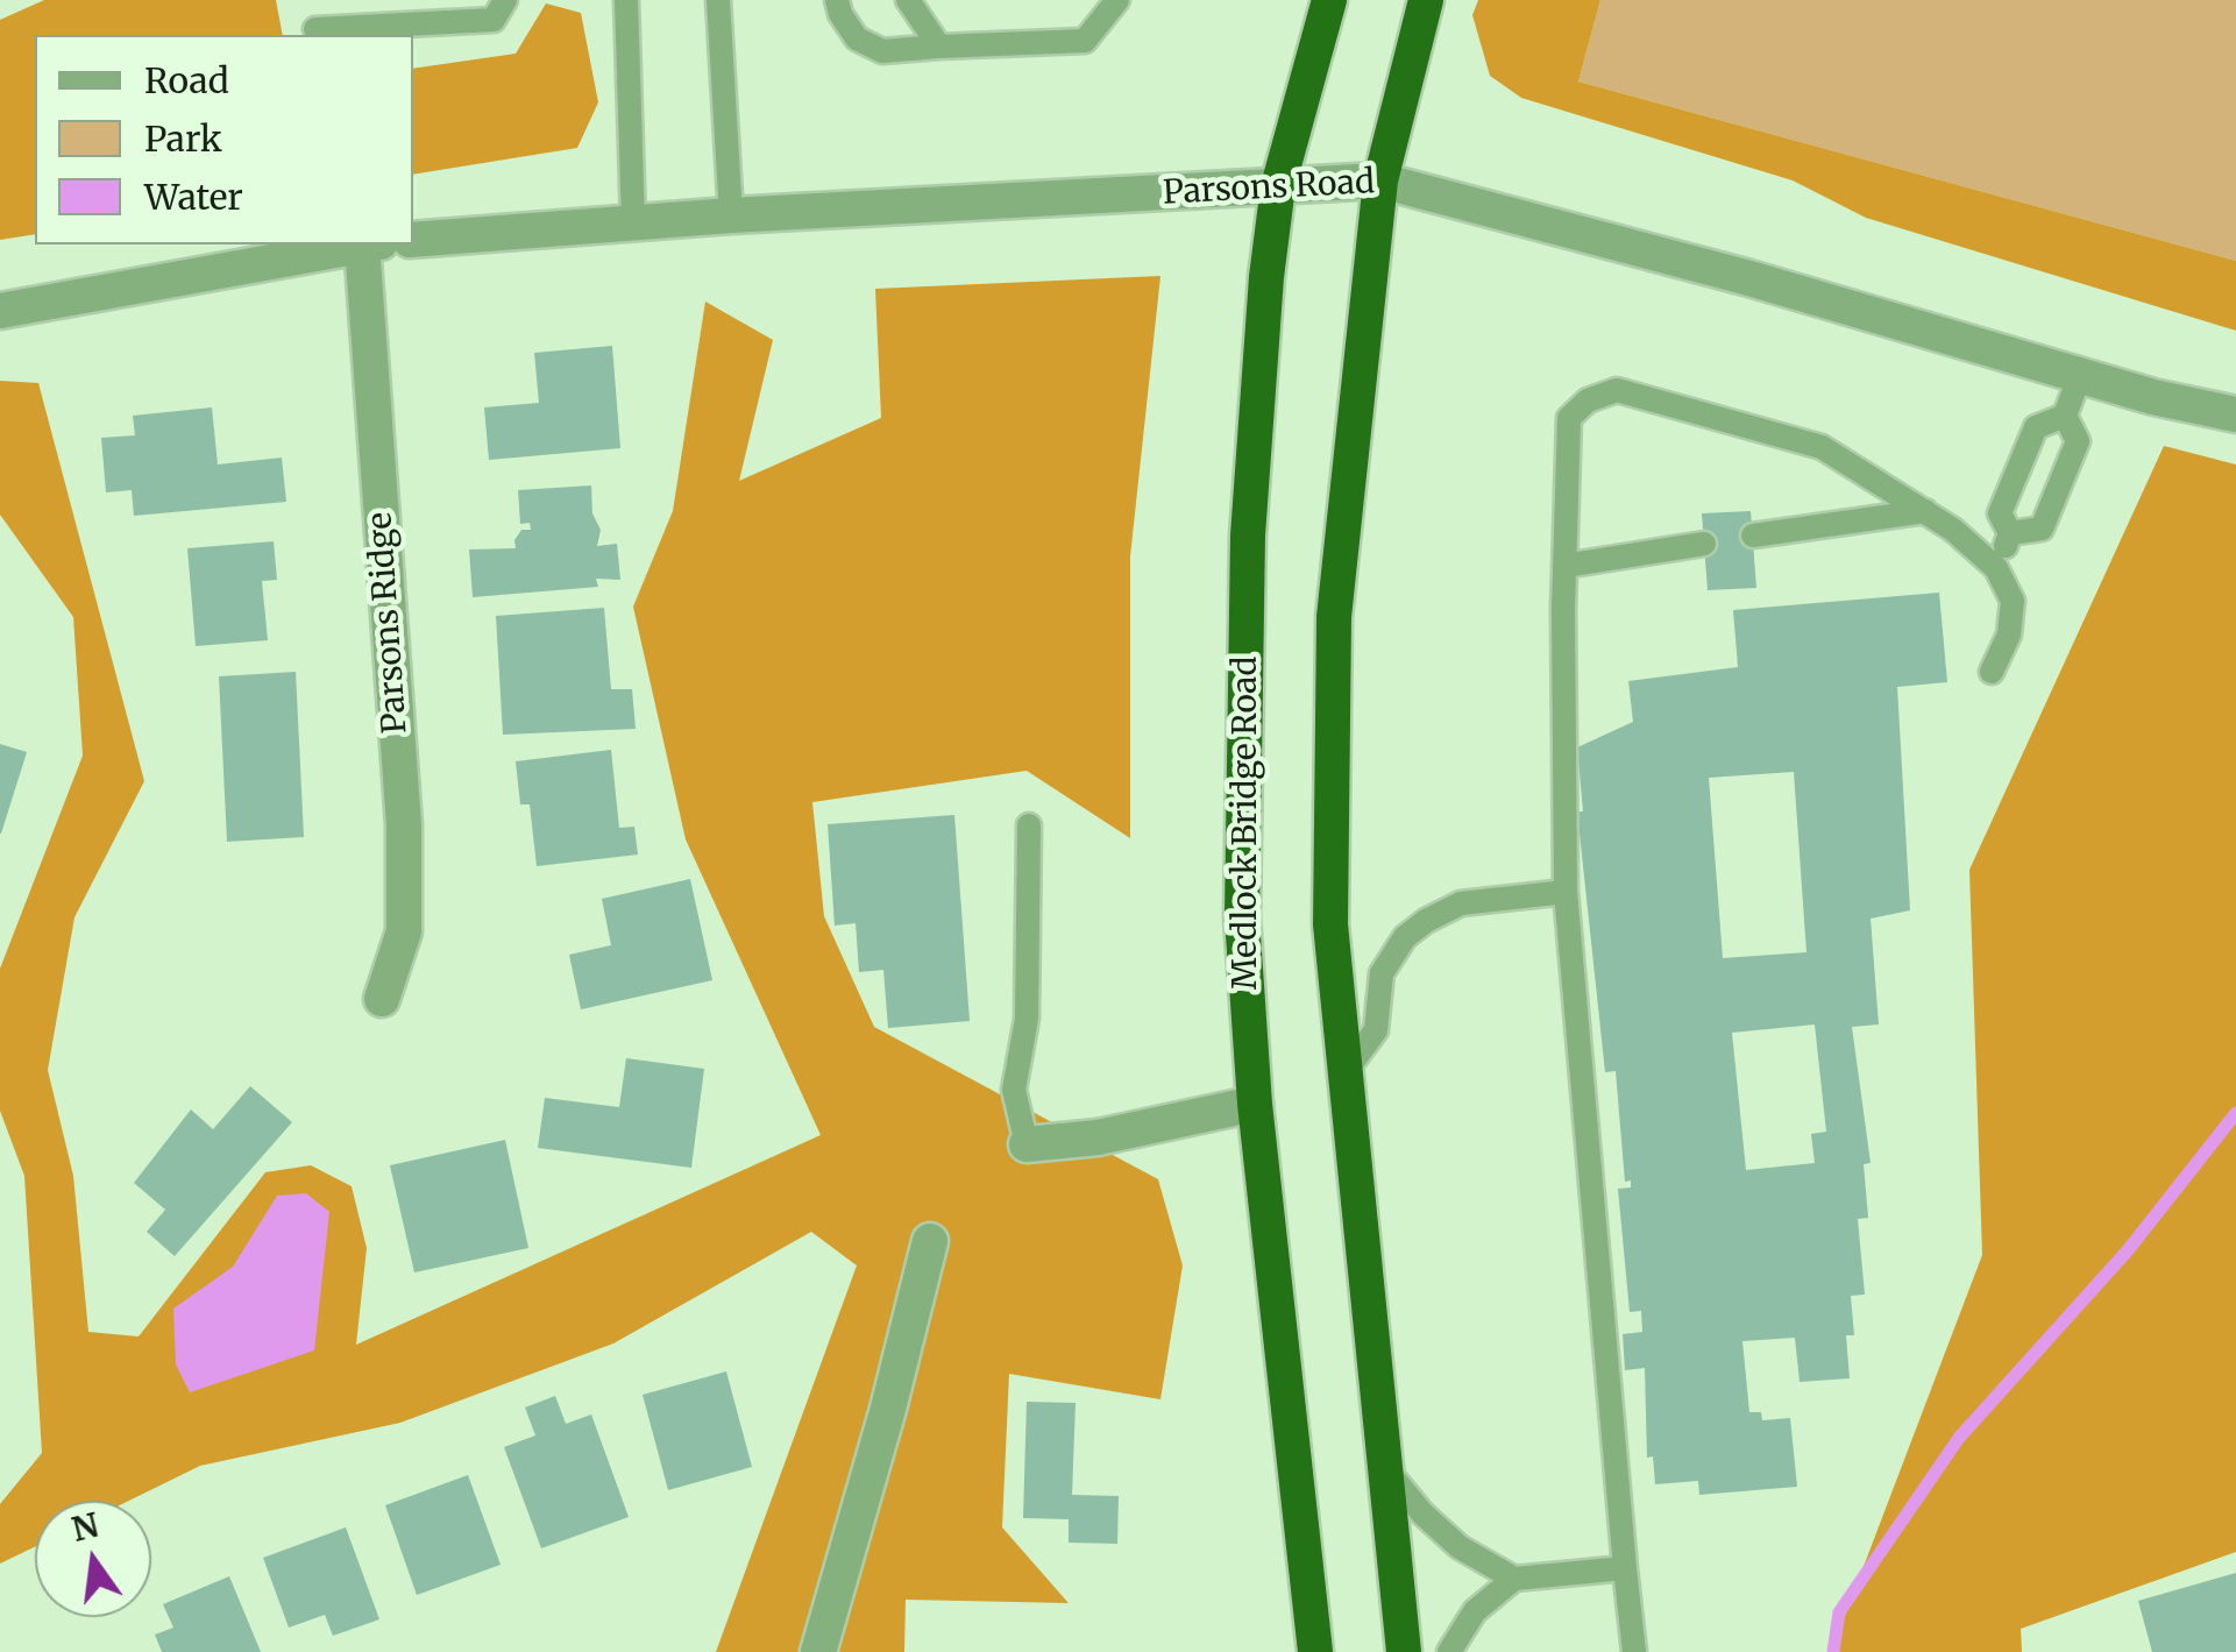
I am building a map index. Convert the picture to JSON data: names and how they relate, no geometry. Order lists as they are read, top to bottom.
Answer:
{
  "streets": {
    "highway": ["Medlock Bridge Road"],
    "street": ["Parsons Road", "Parsons Ridge"]
  },
  "crossings": [
    ["Parsons Road", "Medlock Bridge Road"]
  ],
  "legend": ["Road", "Park", "Water"],
  "north": "top"
}
